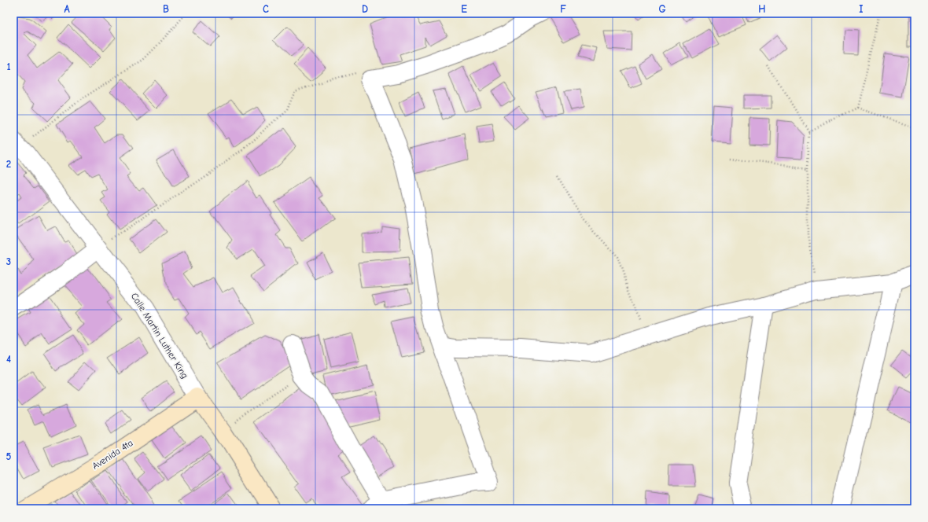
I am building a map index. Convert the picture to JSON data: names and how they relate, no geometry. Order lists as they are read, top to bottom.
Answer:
{
  "streets": {
    "street": ["Calle Martin Luther King", "Avenida 4ta"]
  },
  "crossings": [
    ["Calle Martin Luther King", "Avenida 4ta"]
  ],
  "grid": {
    "columns": [
      "A",
      "B",
      "C",
      "D",
      "E",
      "F",
      "G",
      "H",
      "I"
    ],
    "rows": [
      "1",
      "2",
      "3",
      "4",
      "5"
    ]
  }
}
